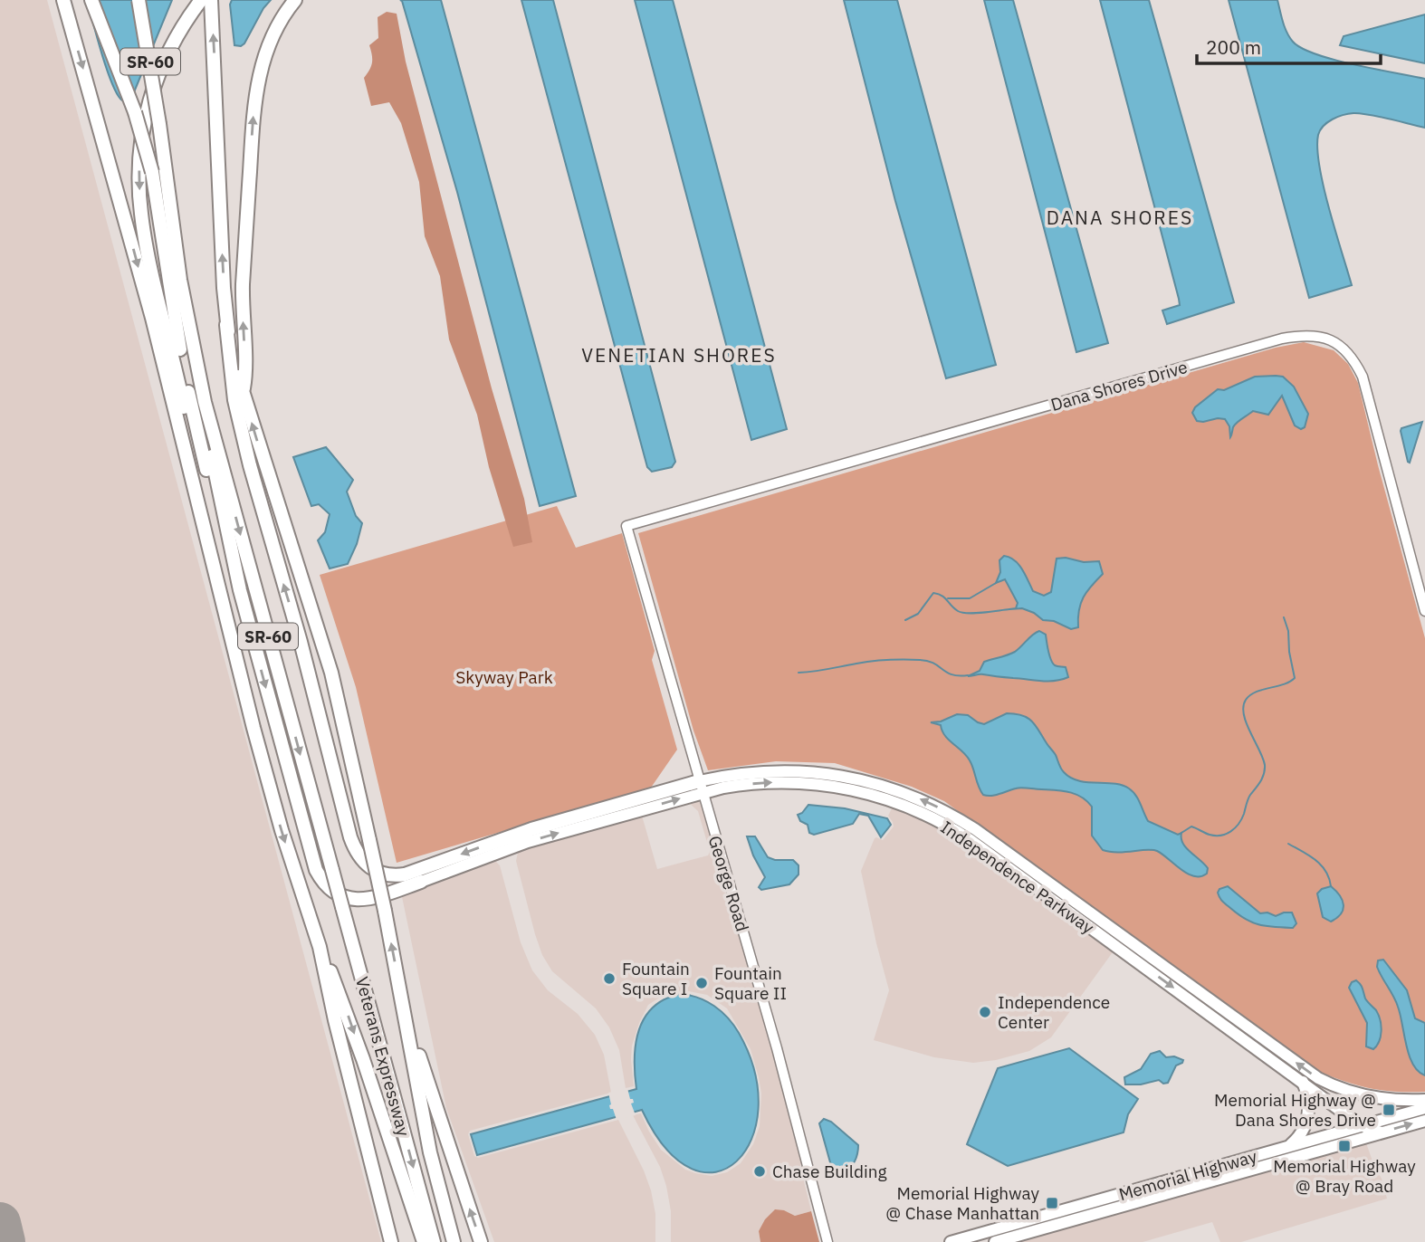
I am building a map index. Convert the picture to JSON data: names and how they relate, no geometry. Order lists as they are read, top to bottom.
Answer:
{
  "streets": {
    "highway": ["SR-60", "Veterans Expressway"],
    "main road": ["Independence Parkway", "Memorial Highway"],
    "street": ["Dana Shores Drive", "George Road"]
  },
  "crossings": [
    ["SR-60", "Veterans Expressway"],
    ["Dana Shores Drive", "George Road"],
    ["Independence Parkway", "George Road"],
    ["Independence Parkway", "Memorial Highway"]
  ],
  "districts": ["DANA SHORES", "VENETIAN SHORES"],
  "parks": ["Skyway Park"],
  "places": {
    "other": [
      "Fountain Square I",
      "Fountain Square II",
      "Independence Center",
      "Chase Building"
    ],
    "transit": ["Memorial Highway @ Dana Shores Drive", "Memorial Highway @ Bray Road", "Memorial Highway @ Chase Manhattan"]
  },
  "scale_bar": "200 m"
}
